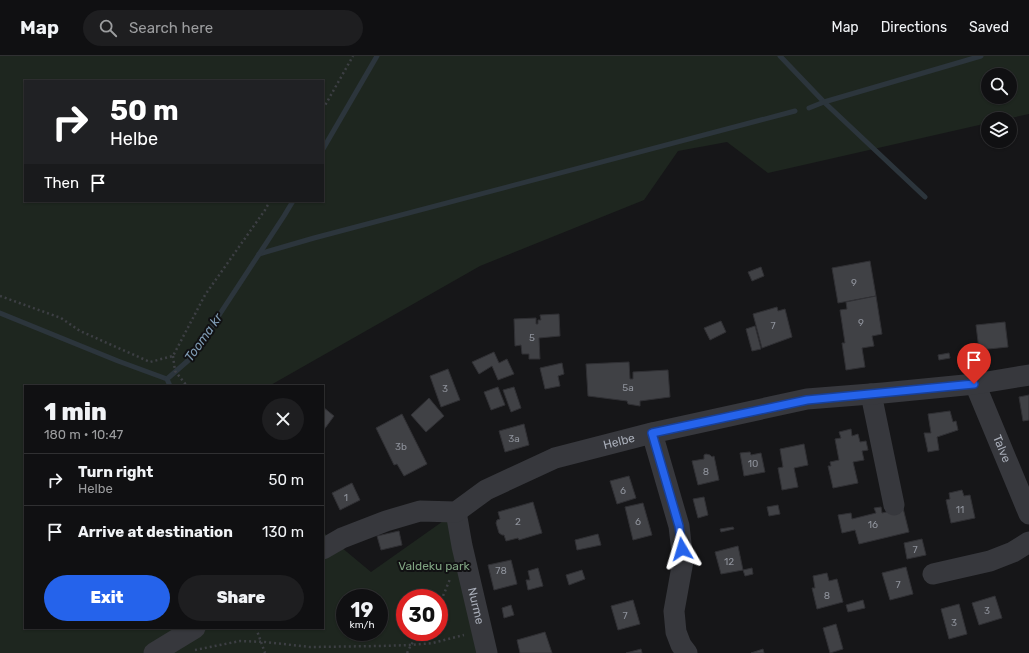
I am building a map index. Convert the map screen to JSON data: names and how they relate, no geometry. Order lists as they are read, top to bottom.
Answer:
{
  "streets": {
    "street": ["Helbe", "Talve", "Nurme"]
  },
  "crossings": [
    ["Helbe", "Talve"],
    ["Helbe", "Nurme"]
  ],
  "water": ["Tooma kr"],
  "parks": ["Valdeku park"],
  "house_numbers": [
    "9",
    "9",
    "7",
    "5",
    "5a",
    "3",
    "3a",
    "3b",
    "10",
    "8",
    "6",
    "1",
    "11",
    "2",
    "6",
    "16",
    "7",
    "12",
    "78",
    "7",
    "8",
    "3",
    "7",
    "3"
  ],
  "page": {
    "header": "Map",
    "search": "Search here",
    "nav": ["Map", "Directions", "Saved"],
    "turn": ["50 m", "Helbe"],
    "then": "Then",
    "heading": ["1 min", "180 m · 10:47"],
    "list": [
      {
        "name": "Turn right",
        "note": "Helbe",
        "value": "50 m"
      },
      {
        "name": "Arrive at destination",
        "value": "130 m"
      }
    ],
    "buttons": ["Exit", "Share"],
    "speed": "19 km/h",
    "limit": "30"
  }
}
